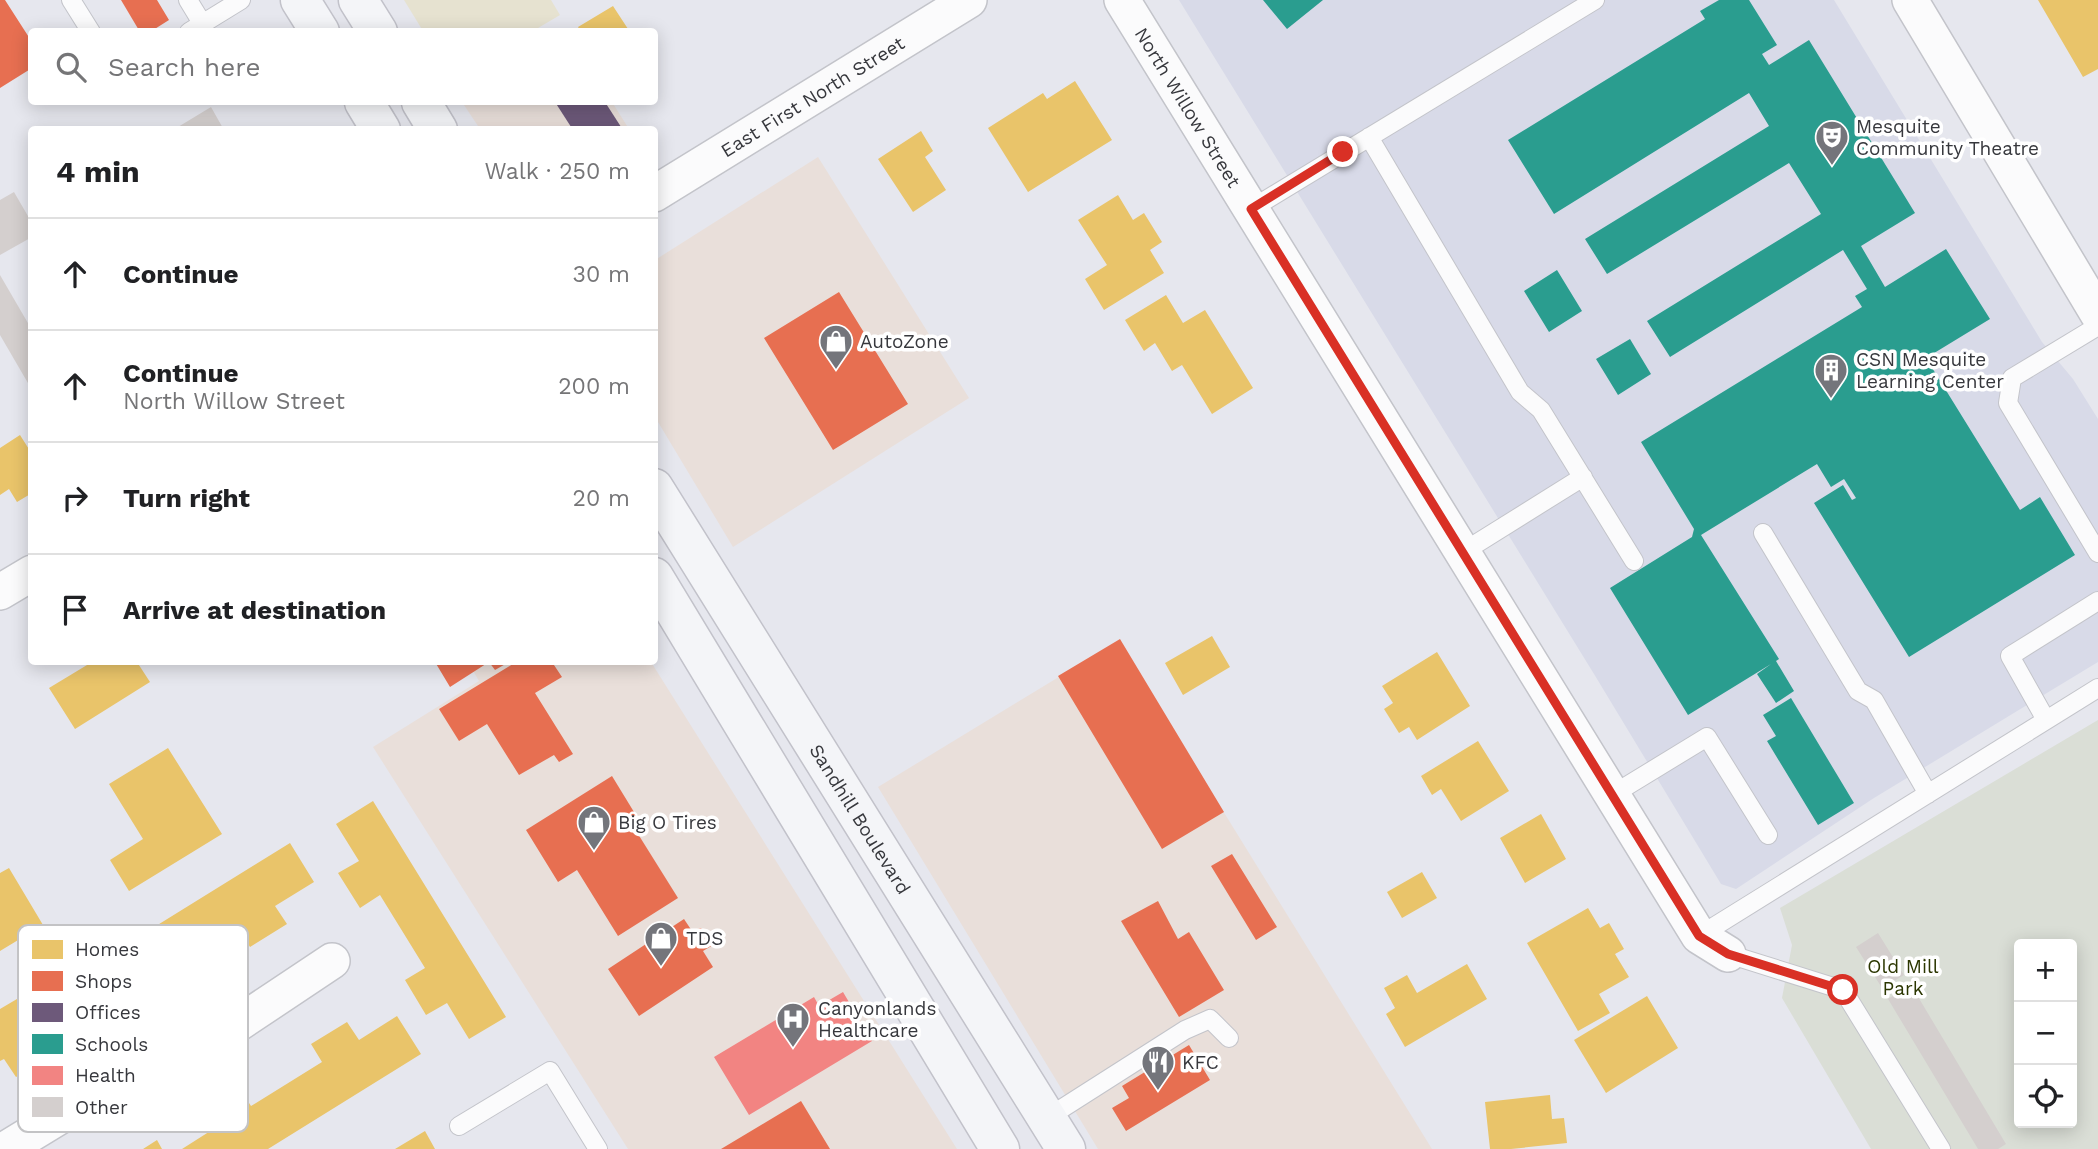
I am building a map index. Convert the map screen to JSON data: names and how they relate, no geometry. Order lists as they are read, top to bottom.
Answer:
{
  "streets": {
    "main road": ["Sandhill Boulevard"],
    "street": ["East First North Street", "North Willow Street"]
  },
  "parks": ["Old Mill Park"],
  "places": {
    "theatre": ["Mesquite Community Theatre"],
    "shop": ["AutoZone", "Big O Tires", "TDS"],
    "building": ["CSN Mesquite Learning Center"],
    "hospital": ["Canyonlands Healthcare"],
    "restaurant": ["KFC"]
  },
  "legend": [
    "Homes",
    "Shops",
    "Offices",
    "Schools",
    "Health",
    "Other"
  ],
  "page": {
    "search": "Search here",
    "heading": ["4 min", "Walk · 250 m"],
    "list": [
      ["Continue", "30 m"],
      ["Continue", "North Willow Street", "200 m"],
      ["Turn right", "20 m"],
      "Arrive at destination"
    ],
    "map_buttons": ["+", "−"]
  }
}
